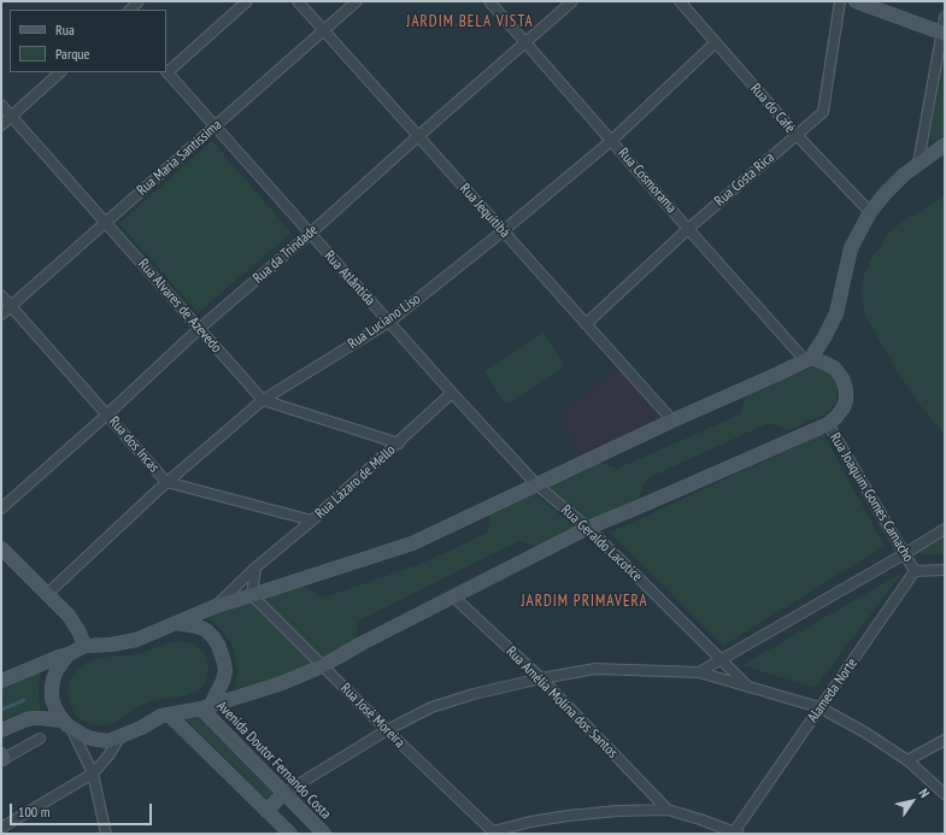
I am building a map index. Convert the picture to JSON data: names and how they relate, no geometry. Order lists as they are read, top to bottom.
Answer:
{
  "streets": {
    "main road": ["Avenida Doutor Fernando Costa"],
    "street": [
      "Rua do Café",
      "Rua Maria Santíssima",
      "Rua Costa Rica",
      "Rua Cosmorama",
      "Rua Jequitibá",
      "Rua da Trindade",
      "Rua Atlântida",
      "Rua Alvares de Azevedo",
      "Rua Luciano Liso",
      "Rua dos Incas",
      "Rua Lázaro de Mello",
      "Rua Joaquim Gomes Camacho",
      "Rua Geraldo Lacotice",
      "Alameda Norte",
      "Rua Amélia Molina dos Santos",
      "Rua José Moreira"
    ]
  },
  "crossings": [
    ["Rua do Café", "Rua Costa Rica"],
    ["Rua do Café", "Rua Luciano Liso"],
    ["Rua Maria Santíssima", "Rua Jequitibá"],
    ["Rua Maria Santíssima", "Rua Atlântida"],
    ["Rua Maria Santíssima", "Rua Alvares de Azevedo"],
    ["Rua Maria Santíssima", "Rua dos Incas"],
    ["Rua Costa Rica", "Rua Cosmorama"],
    ["Rua Costa Rica", "Rua Jequitibá"],
    ["Rua Cosmorama", "Rua da Trindade"],
    ["Rua Cosmorama", "Rua Luciano Liso"],
    ["Rua Jequitibá", "Rua da Trindade"],
    ["Rua Jequitibá", "Rua Luciano Liso"],
    ["Rua da Trindade", "Rua Atlântida"],
    ["Rua da Trindade", "Rua Alvares de Azevedo"],
    ["Rua da Trindade", "Rua dos Incas"],
    ["Rua Atlântida", "Rua Luciano Liso"],
    ["Rua Atlântida", "Rua Lázaro de Mello"],
    ["Rua Atlântida", "Rua Geraldo Lacotice"],
    ["Rua Alvares de Azevedo", "Rua Luciano Liso"],
    ["Rua Luciano Liso", "Rua dos Incas"],
    ["Rua dos Incas", "Rua Lázaro de Mello"],
    ["Rua Joaquim Gomes Camacho", "Alameda Norte"]
  ],
  "districts": ["JARDIM BELA VISTA", "JARDIM PRIMAVERA"],
  "legend": ["Rua", "Parque"],
  "scale_bar": "100 m",
  "north": "top right"
}
